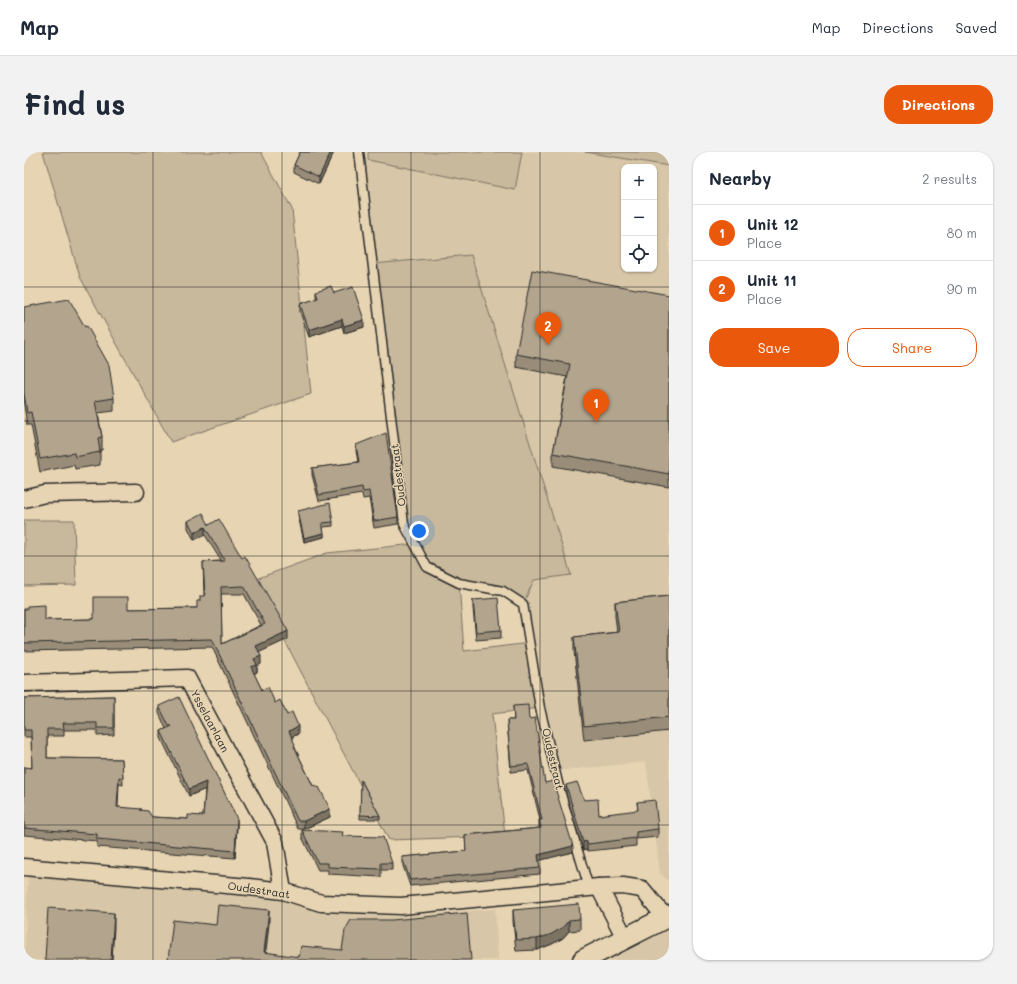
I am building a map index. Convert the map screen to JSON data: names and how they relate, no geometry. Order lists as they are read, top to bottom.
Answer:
{
  "streets": {
    "street": ["Oudestraat", "Ysselaarlaan"]
  },
  "crossings": [
    ["Oudestraat", "Ysselaarlaan"]
  ],
  "page": {
    "header": "Map",
    "nav": ["Map", "Directions", "Saved"],
    "buttons": [
      "Directions",
      ["Save", "Share"]
    ],
    "title": "Find us",
    "heading": ["Nearby", "2 results"],
    "map_buttons": ["+", "−"],
    "list": [
      {
        "mark": "1",
        "name": "Unit 12",
        "note": "Place",
        "value": "80 m"
      },
      {
        "mark": "2",
        "name": "Unit 11",
        "note": "Place",
        "value": "90 m"
      }
    ],
    "pins": ["2", "1"]
  }
}
